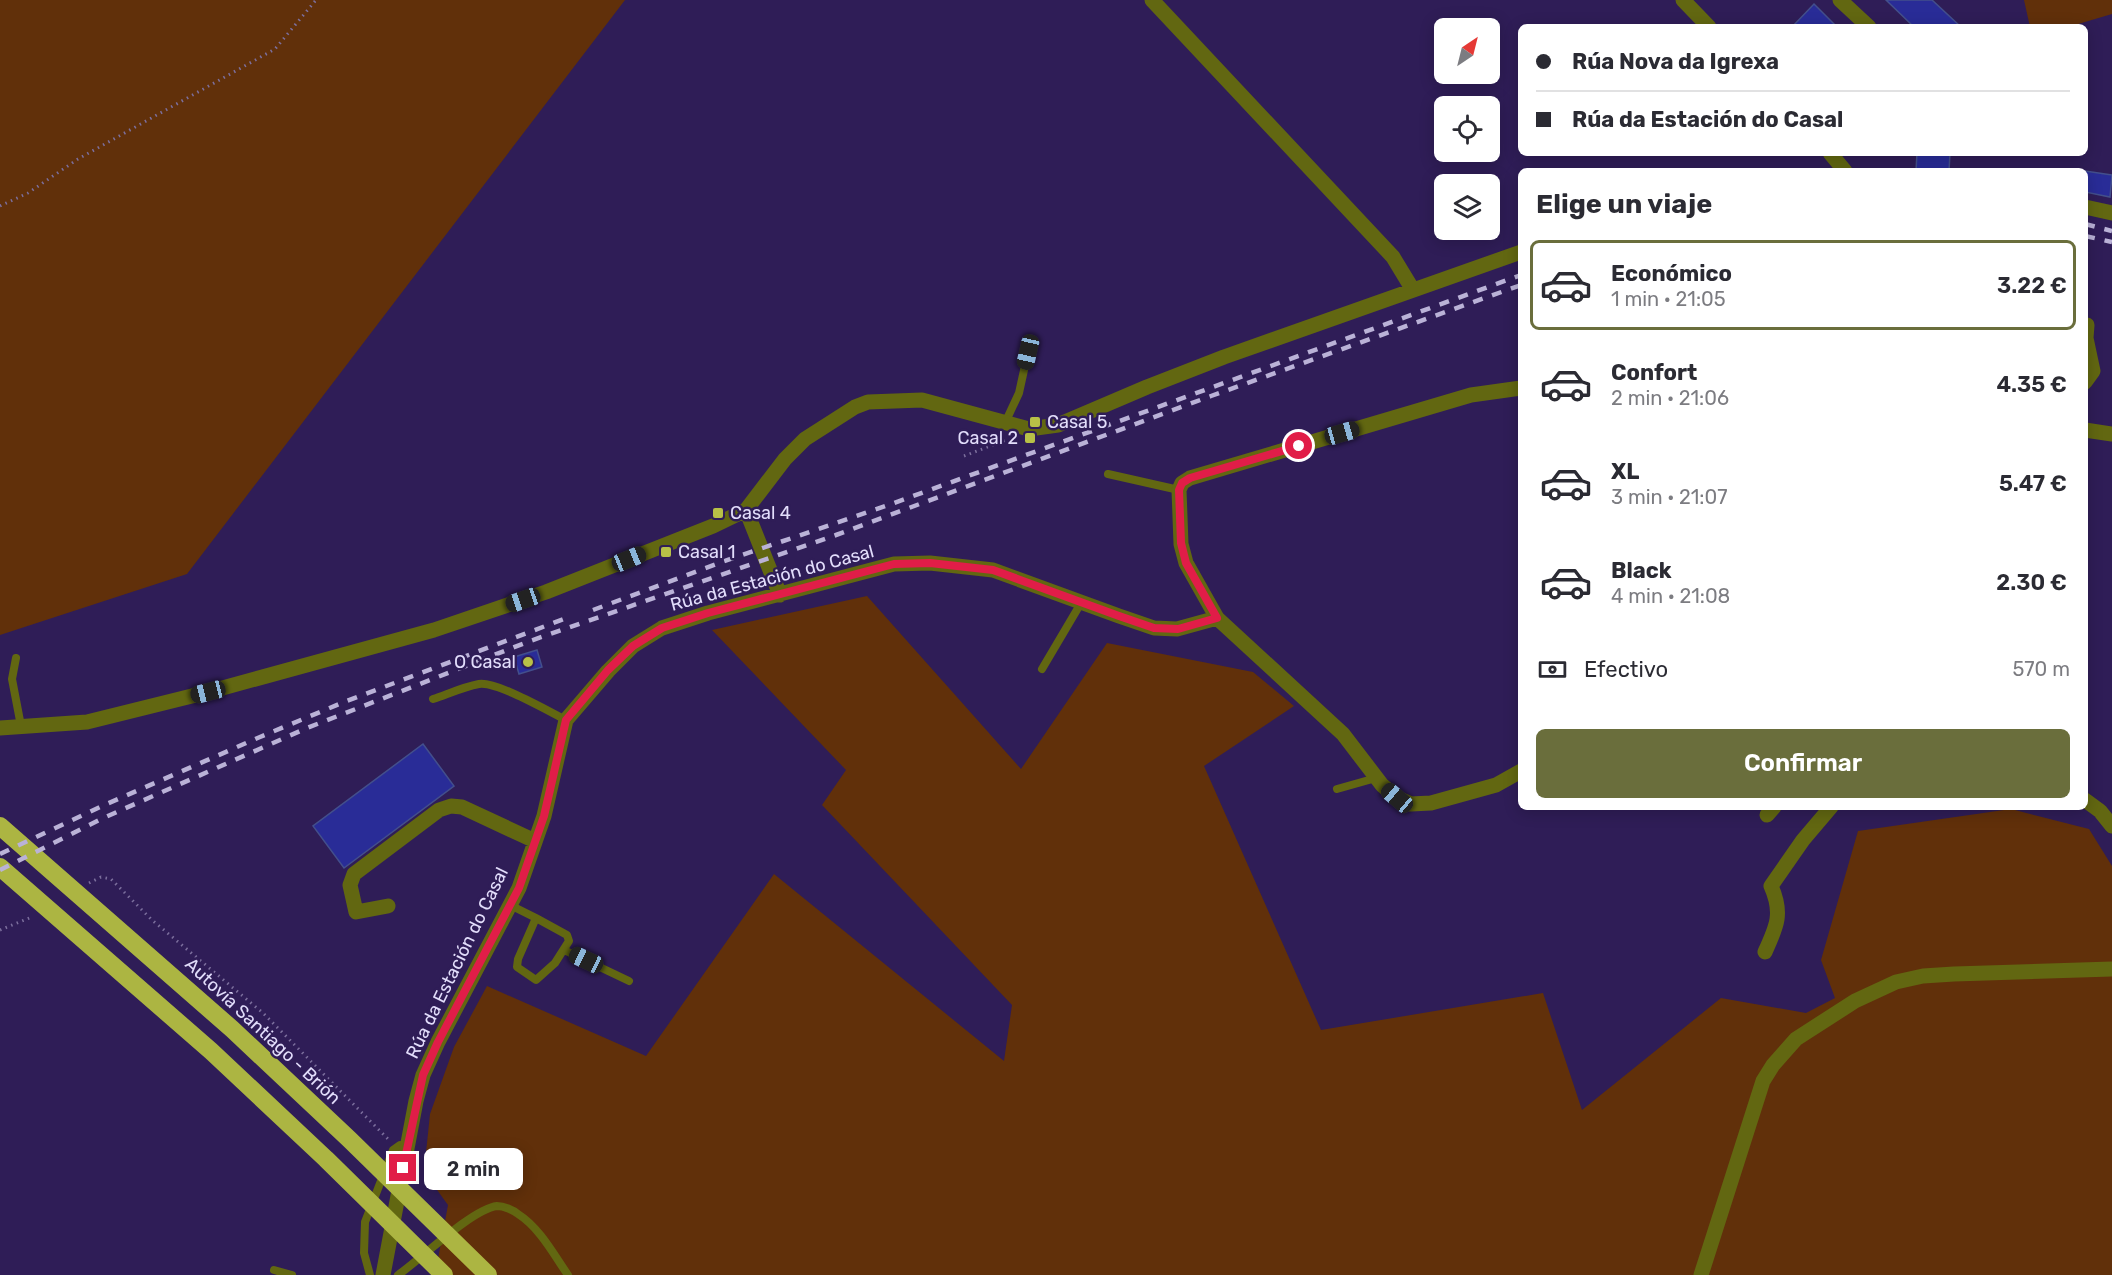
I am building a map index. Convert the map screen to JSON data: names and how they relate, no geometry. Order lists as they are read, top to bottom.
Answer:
{
  "streets": {
    "highway": ["Autovía Santiago - Brión"],
    "street": ["Rúa da Estación do Casal"]
  },
  "places": {
    "transit": [
      "Casal 5",
      "Casal 2",
      "Casal 4",
      "Casal 1"
    ],
    "other": ["O Casal"]
  },
  "north": "top right",
  "page": {
    "banner": ["Rúa Nova da Igrexa", "Rúa da Estación do Casal"],
    "heading": "Elige un viaje",
    "list": [
      {
        "name": "Económico",
        "note": "1 min · 21:05",
        "value": "3.22 €"
      },
      {
        "name": "Confort",
        "note": "2 min · 21:06",
        "value": "4.35 €"
      },
      {
        "name": "XL",
        "note": "3 min · 21:07",
        "value": "5.47 €"
      },
      {
        "name": "Black",
        "note": "4 min · 21:08",
        "value": "2.30 €"
      }
    ],
    "pay": ["Efectivo", "570 m"],
    "buttons": "Confirmar",
    "bubble": "2 min"
  }
}
